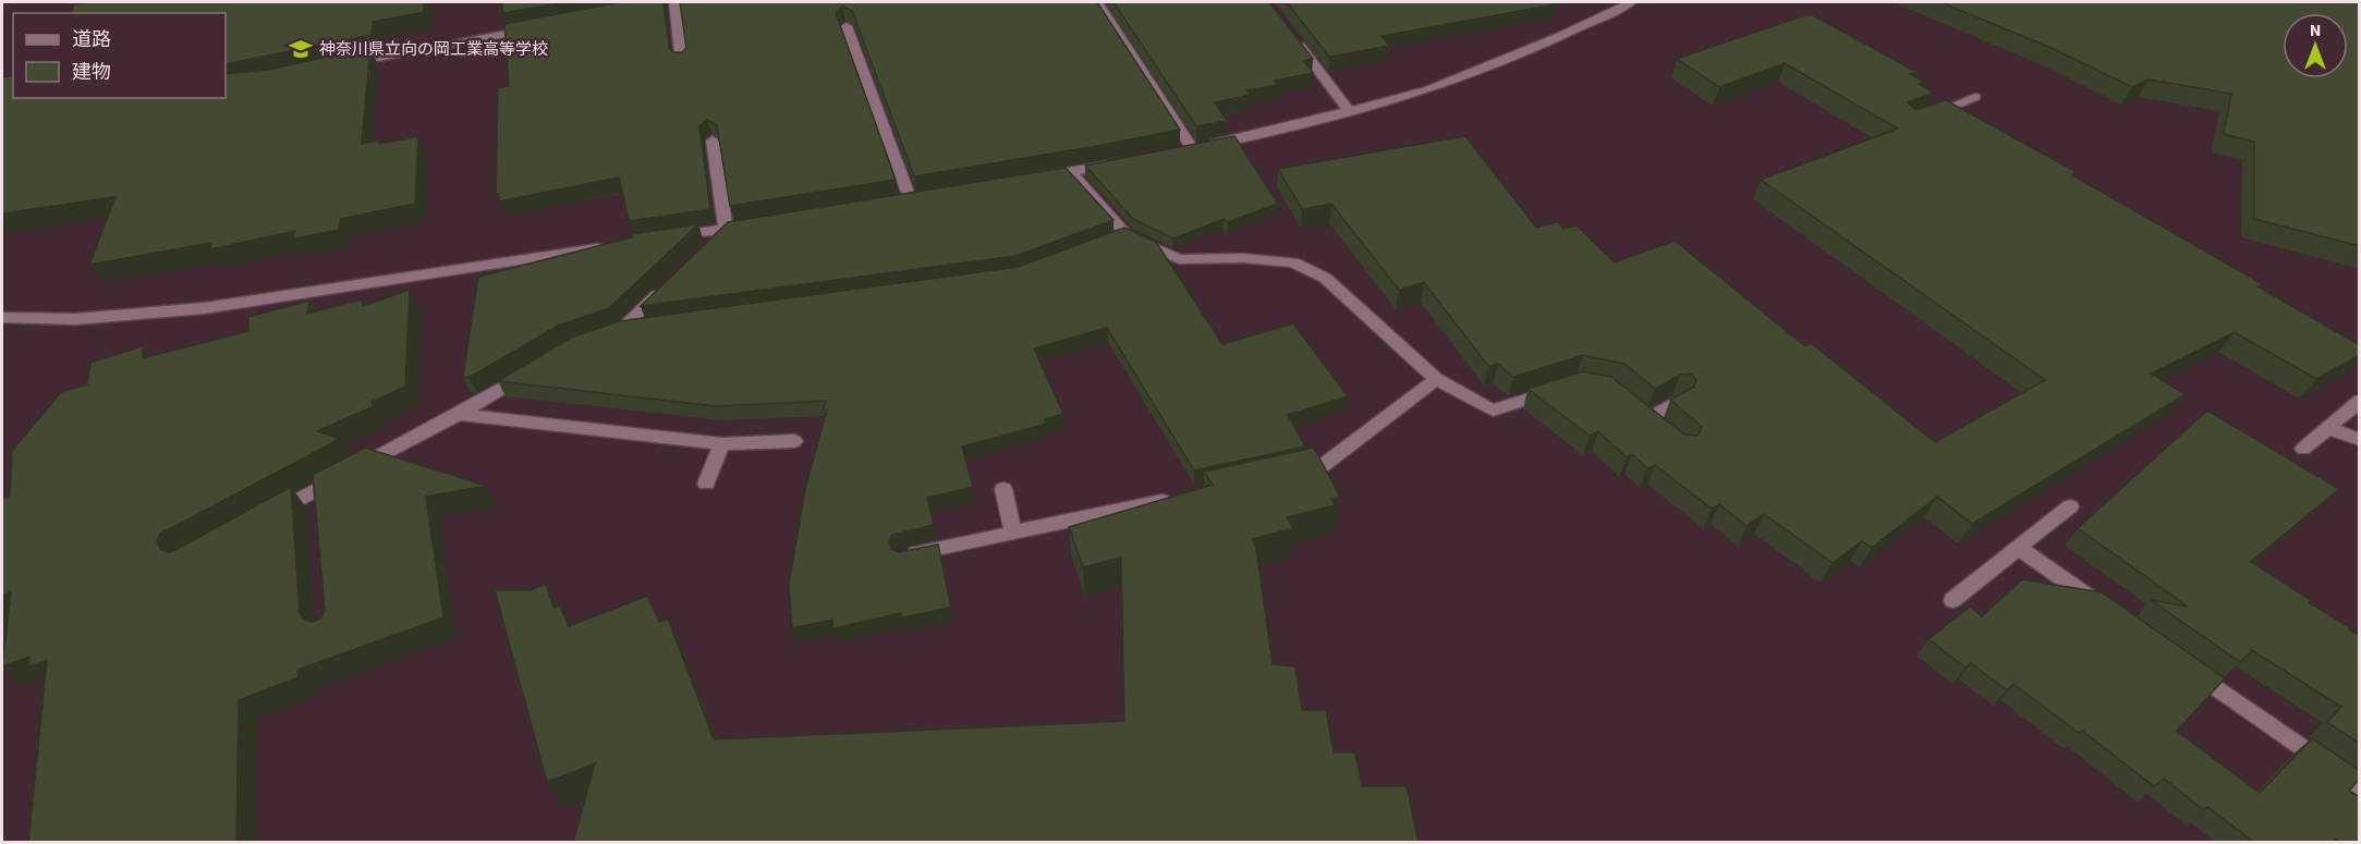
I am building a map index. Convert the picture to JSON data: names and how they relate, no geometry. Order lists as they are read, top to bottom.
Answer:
{
  "places": {
    "school or university": ["神奈川県立向の岡工業高等学校"]
  },
  "legend": ["道路", "建物"],
  "north": "top"
}
